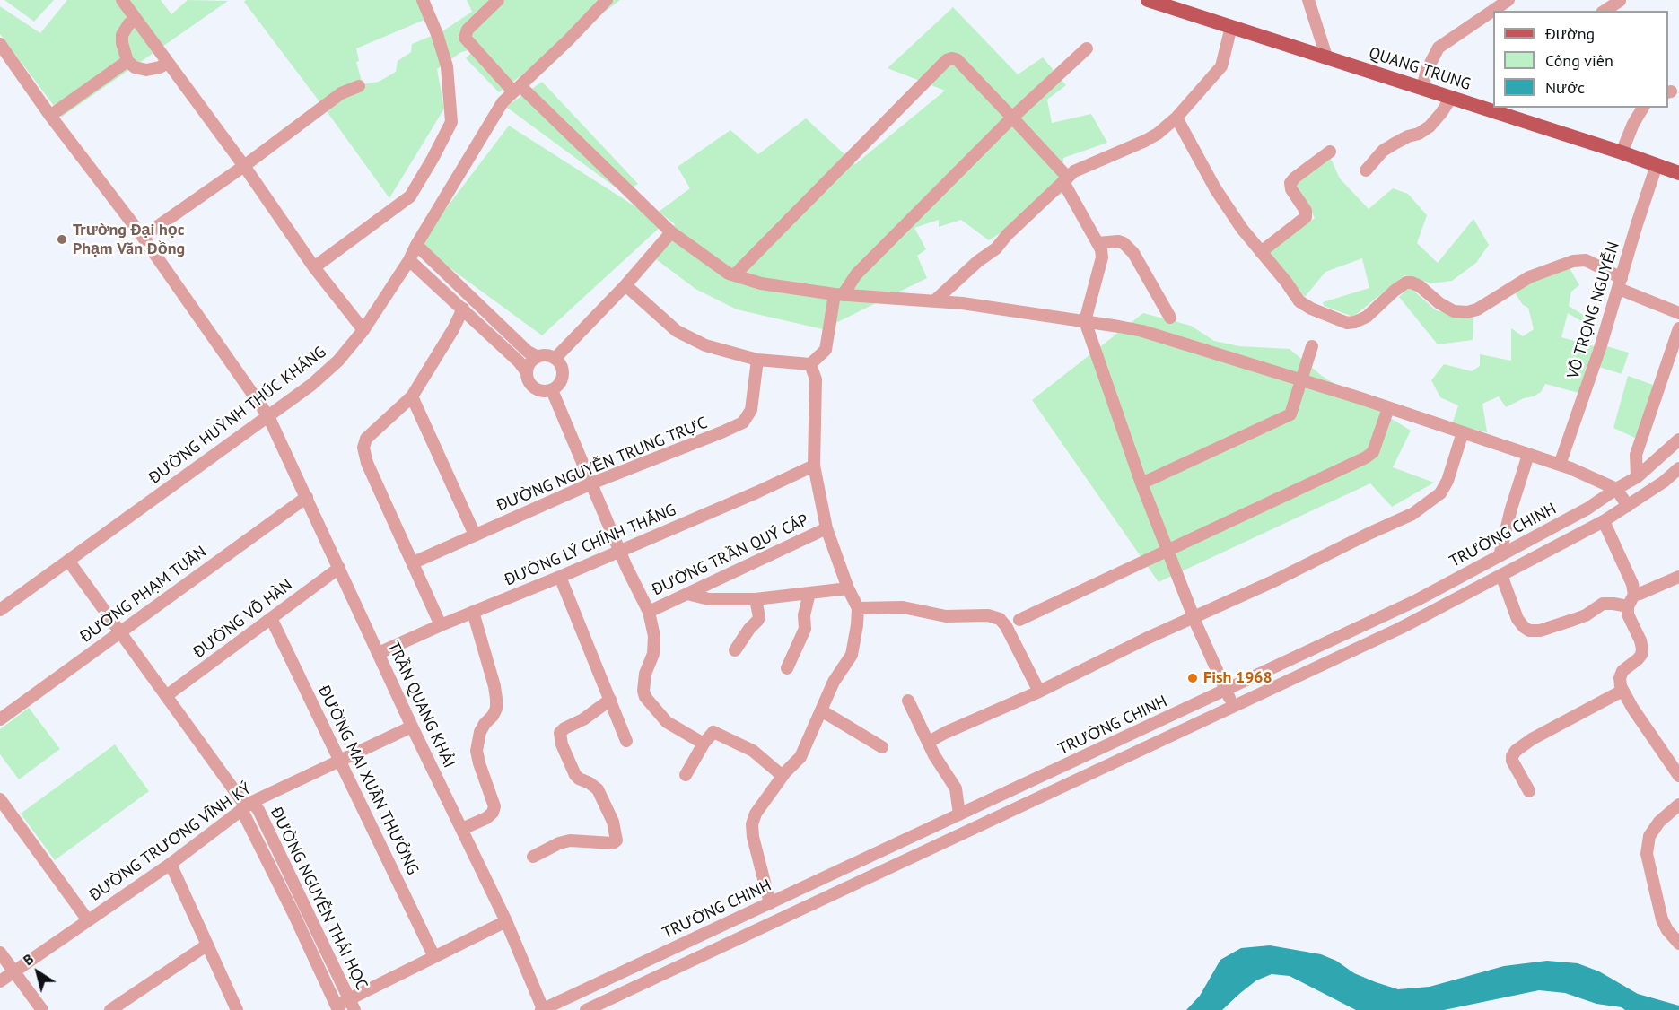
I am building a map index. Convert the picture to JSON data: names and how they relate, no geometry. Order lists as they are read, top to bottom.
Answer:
{
  "streets": {
    "main road": ["QUANG TRUNG"],
    "street": [
      "VÕ TRỌNG NGUYỄN",
      "ĐƯỜNG HUỲNH THÚC KHÁNG",
      "ĐƯỜNG NGUYỄN TRUNG TRỰC",
      "TRƯỜNG CHINH",
      "ĐƯỜNG LÝ CHÍNH THẮNG",
      "ĐƯỜNG TRẦN QUÝ CÁP",
      "ĐƯỜNG PHẠM TUÂN",
      "ĐƯỜNG VÕ HÀN",
      "TRẦN QUANG KHẢI",
      "ĐƯỜNG MAI XUÂN THƯỞNG",
      "ĐƯỜNG TRƯƠNG VĨNH KÝ",
      "ĐƯỜNG NGUYỄN THÁI HỌC"
    ]
  },
  "crossings": [
    ["QUANG TRUNG", "VÕ TRỌNG NGUYỄN"],
    ["ĐƯỜNG HUỲNH THÚC KHÁNG", "TRẦN QUANG KHẢI"],
    ["ĐƯỜNG HUỲNH THÚC KHÁNG", "ĐƯỜNG NGUYỄN THÁI HỌC"],
    ["TRƯỜNG CHINH", "TRẦN QUANG KHẢI"],
    ["ĐƯỜNG LÝ CHÍNH THẮNG", "TRẦN QUANG KHẢI"],
    ["ĐƯỜNG PHẠM TUÂN", "TRẦN QUANG KHẢI"],
    ["ĐƯỜNG PHẠM TUÂN", "ĐƯỜNG NGUYỄN THÁI HỌC"],
    ["ĐƯỜNG VÕ HÀN", "TRẦN QUANG KHẢI"],
    ["ĐƯỜNG VÕ HÀN", "ĐƯỜNG MAI XUÂN THƯỞNG"],
    ["ĐƯỜNG VÕ HÀN", "ĐƯỜNG NGUYỄN THÁI HỌC"],
    ["TRẦN QUANG KHẢI", "ĐƯỜNG TRƯƠNG VĨNH KÝ"],
    ["ĐƯỜNG MAI XUÂN THƯỞNG", "ĐƯỜNG TRƯƠNG VĨNH KÝ"],
    ["ĐƯỜNG TRƯƠNG VĨNH KÝ", "ĐƯỜNG NGUYỄN THÁI HỌC"]
  ],
  "places": ["Trường Đại học Phạm Văn Đồng", "Fish 1968"],
  "legend": ["Đường", "Công viên", "Nước"],
  "north": "top left"
}
